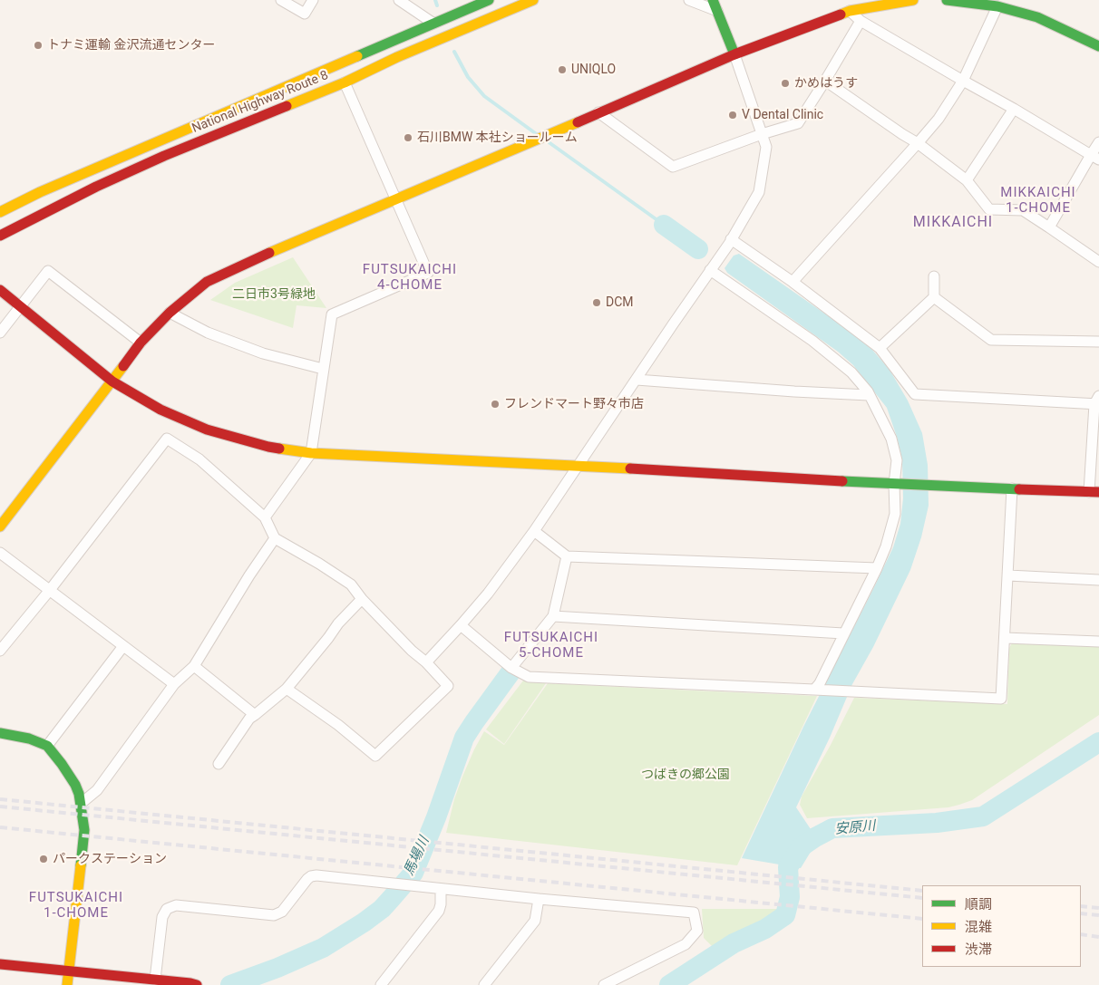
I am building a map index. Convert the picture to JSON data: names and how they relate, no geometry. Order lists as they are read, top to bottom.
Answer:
{
  "streets": {
    "main road": ["National Highway Route 8"]
  },
  "districts": [
    "MIKKAICHI 1-CHOME",
    "MIKKAICHI",
    "FUTSUKAICHI 4-CHOME",
    "FUTSUKAICHI 5-CHOME",
    "FUTSUKAICHI 1-CHOME"
  ],
  "water": ["安原川", "馬場川"],
  "parks": ["二日市3号緑地", "つばきの郷公園"],
  "places": [
    "トナミ運輸 金沢流通センター",
    "UNIQLO",
    "かめはうす",
    "V Dental Clinic",
    "石川BMW 本社ショールーム",
    "DCM",
    "フレンドマート野々市店",
    "パークステーション"
  ],
  "legend": ["順調", "混雑", "渋滞"]
}
